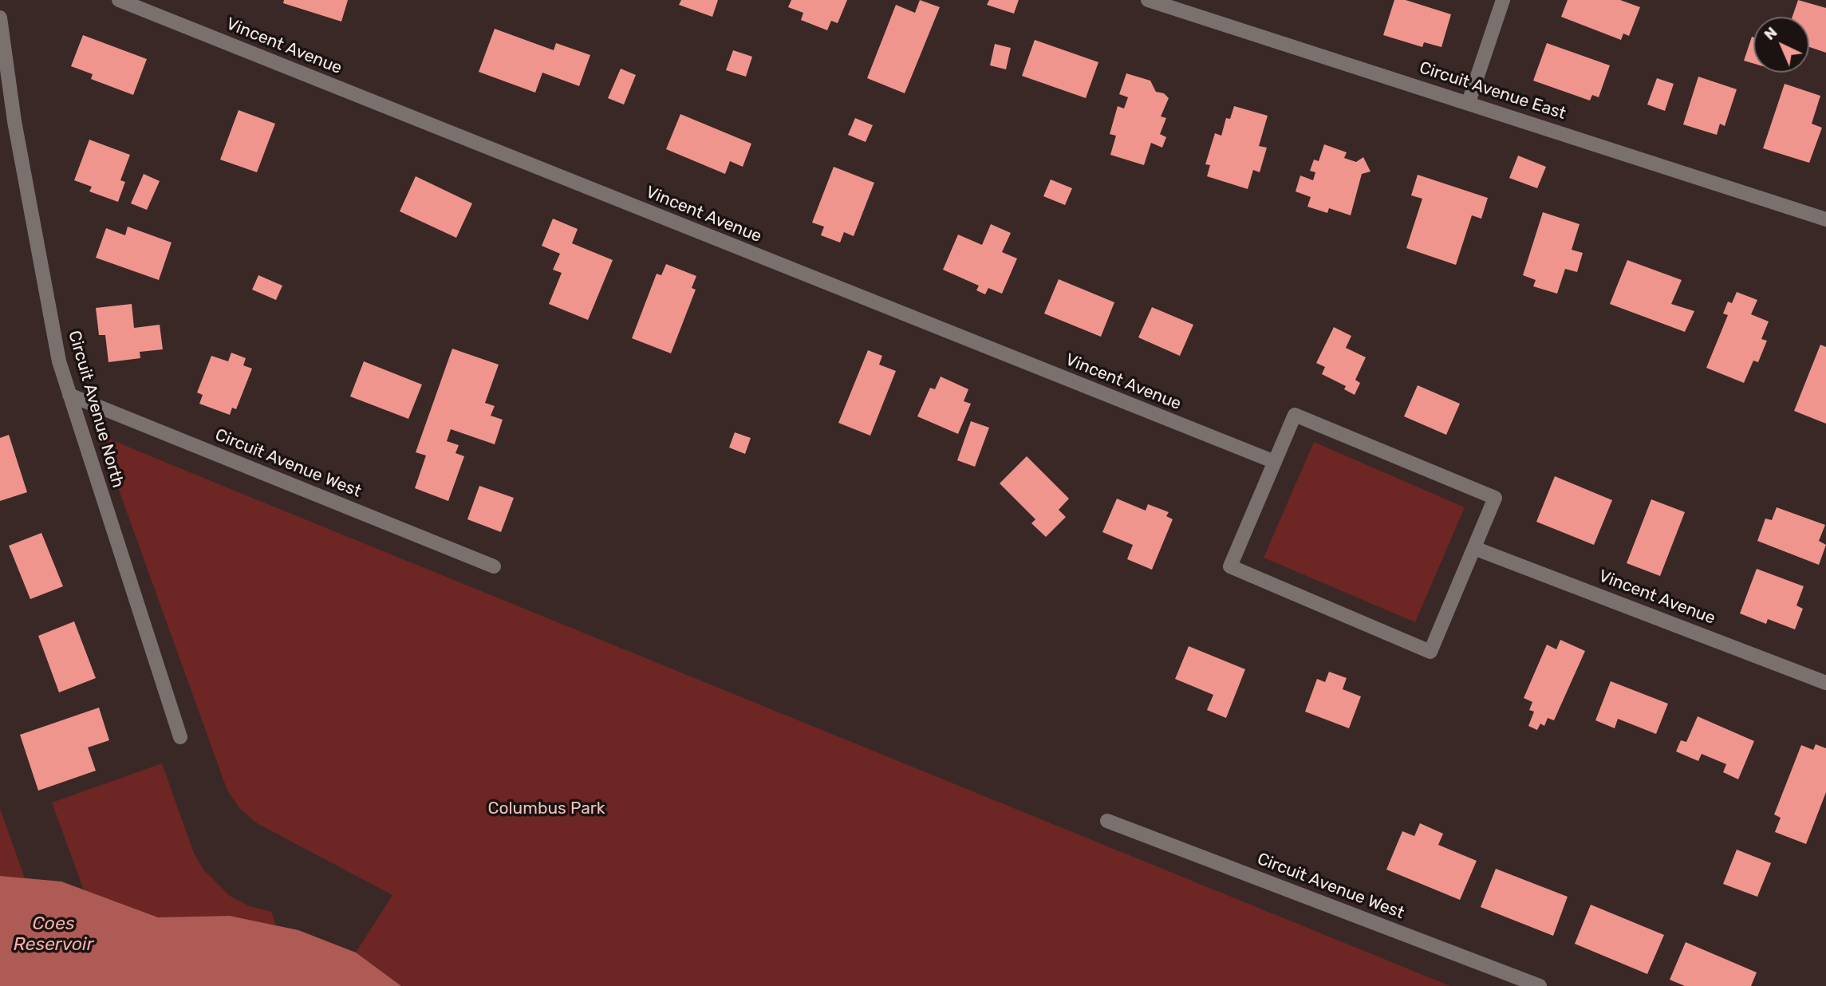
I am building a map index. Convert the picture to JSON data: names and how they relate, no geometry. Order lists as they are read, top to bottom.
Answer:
{
  "streets": {
    "street": [
      "Vincent Avenue",
      "Circuit Avenue East",
      "Circuit Avenue North",
      "Circuit Avenue West"
    ]
  },
  "crossings": [
    ["Circuit Avenue North", "Circuit Avenue West"]
  ],
  "water": ["Coes Reservoir"],
  "parks": ["Columbus Park"],
  "north": "top left"
}
